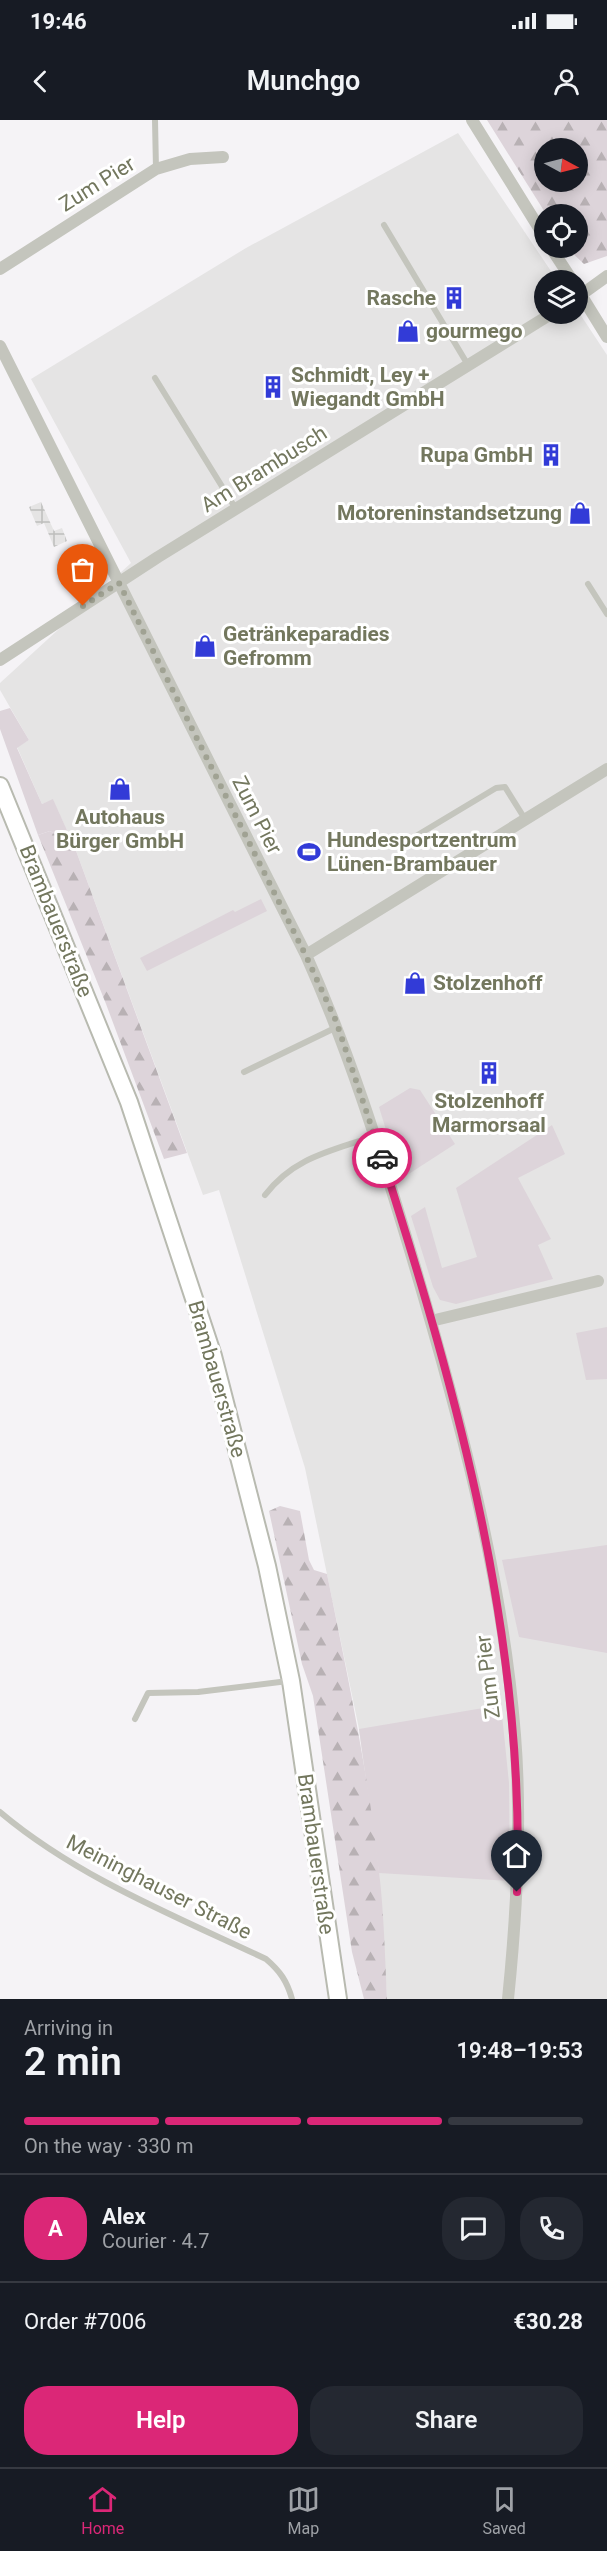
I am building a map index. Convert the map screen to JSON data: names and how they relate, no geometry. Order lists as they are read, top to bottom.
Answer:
{
  "streets": {
    "main road": ["Brambauerstraße"],
    "street": ["Zum Pier", "Am Brambusch"],
    "lane": ["Meininghauser Straße"]
  },
  "crossings": [
    ["Zum Pier", "Am Brambusch"]
  ],
  "places": {
    "building": [
      "Rasche",
      "Schmidt, Ley + Wiegandt GmbH",
      "Rupa GmbH",
      "Stolzenhoff Marmorsaal"
    ],
    "shop": [
      "gourmego",
      "Motoreninstandsetzung",
      "Getränkeparadies Gefromm",
      "Autohaus Bürger GmbH",
      "Stolzenhoff"
    ],
    "sports": ["Hundesportzentrum Lünen-Brambauer"]
  },
  "north": "right",
  "page": {
    "status": "19:46",
    "header": "Munchgo",
    "heading": ["2 min", "Arriving in", "19:48–19:53"],
    "panel": [
      "Alex",
      "Courier · 4.7",
      "Order #7006",
      "€30.28"
    ],
    "bar": "On the way · 330 m",
    "round": "A",
    "buttons": ["Help", "Share"],
    "tabs": ["Home", "Map", "Saved"]
  }
}
